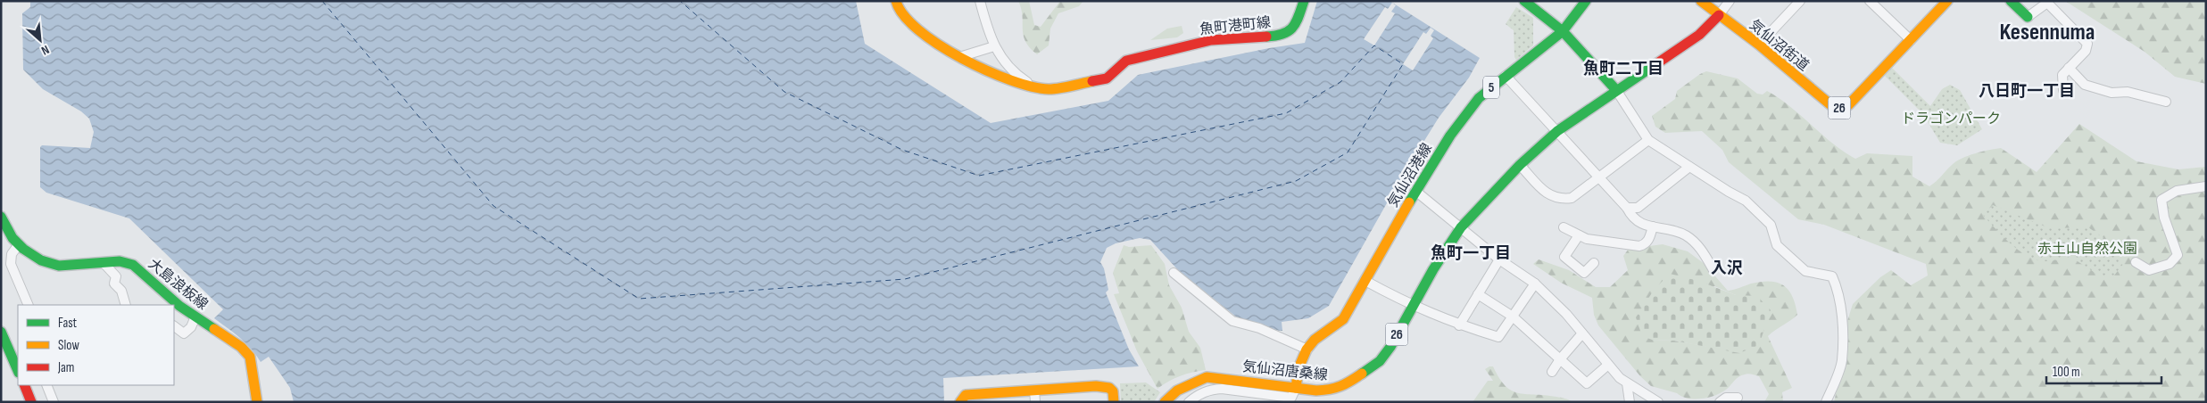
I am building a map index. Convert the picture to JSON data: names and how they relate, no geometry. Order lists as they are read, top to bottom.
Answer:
{
  "streets": {
    "main road": [
      "魚町港町線",
      "気仙沼街道",
      "5",
      "26",
      "気仙沼港線",
      "大島浪板線",
      "気仙沼唐桑線"
    ]
  },
  "crossings": [
    ["気仙沼街道", "26"],
    ["26", "気仙沼唐桑線"],
    ["気仙沼港線", "気仙沼唐桑線"]
  ],
  "districts": [
    "Kesennuma",
    "魚町二丁目",
    "八日町一丁目",
    "魚町一丁目",
    "入沢"
  ],
  "parks": ["ドラゴンパーク", "赤土山自然公園"],
  "legend": ["Fast", "Slow", "Jam"],
  "scale_bar": "100 m",
  "north": "bottom right"
}
